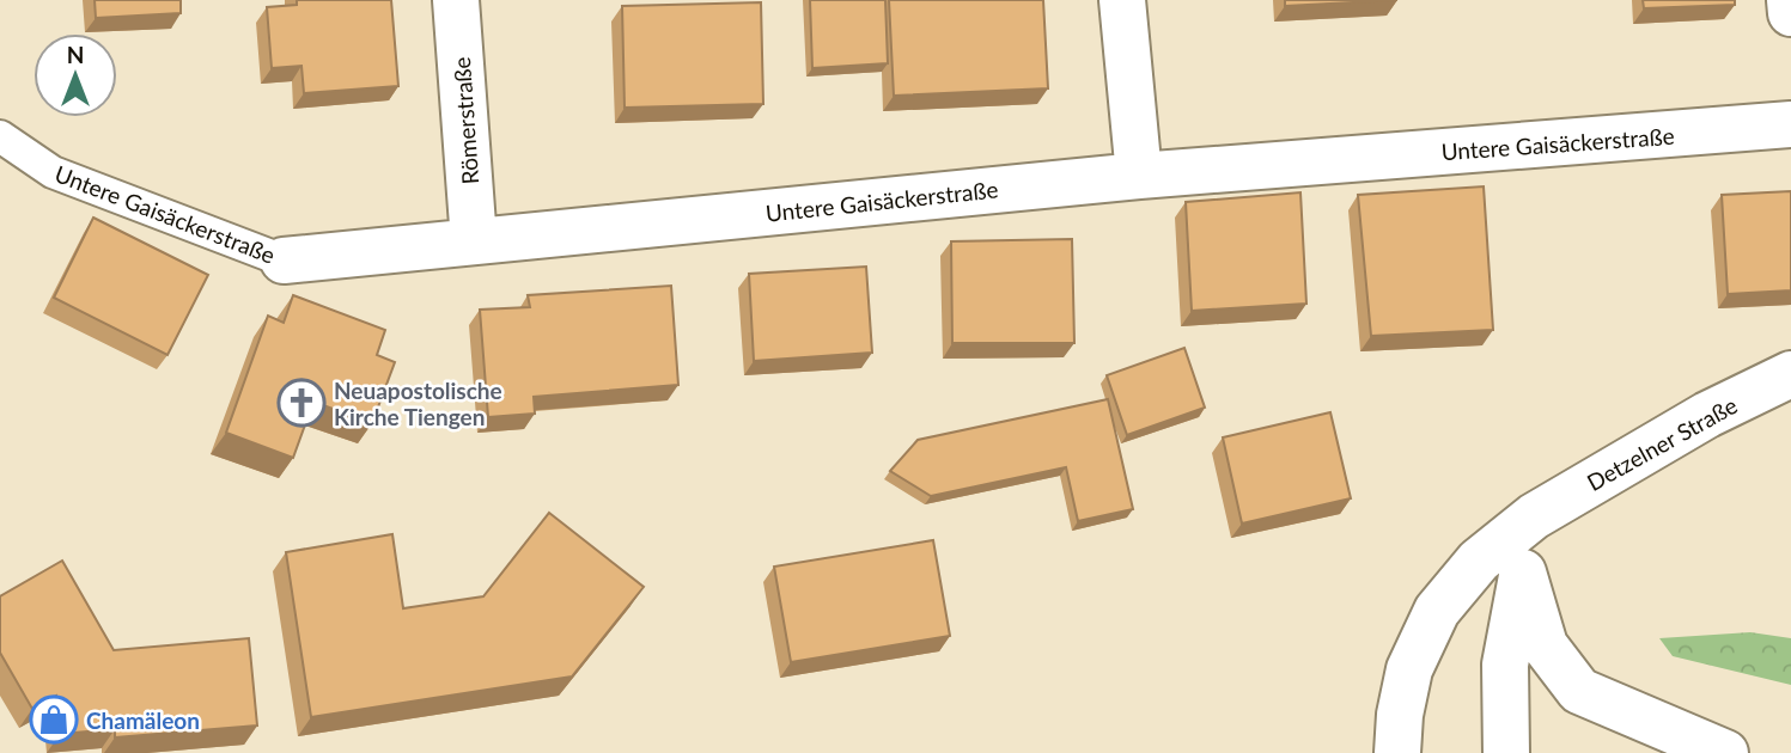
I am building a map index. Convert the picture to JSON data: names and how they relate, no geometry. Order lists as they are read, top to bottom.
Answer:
{
  "streets": {
    "street": ["Römerstraße", "Untere Gaisäckerstraße", "Detzelner Straße"]
  },
  "crossings": [
    ["Römerstraße", "Untere Gaisäckerstraße"]
  ],
  "places": {
    "church": ["Neuapostolische Kirche Tiengen"],
    "shop": ["Chamäleon"]
  },
  "north": "top"
}
